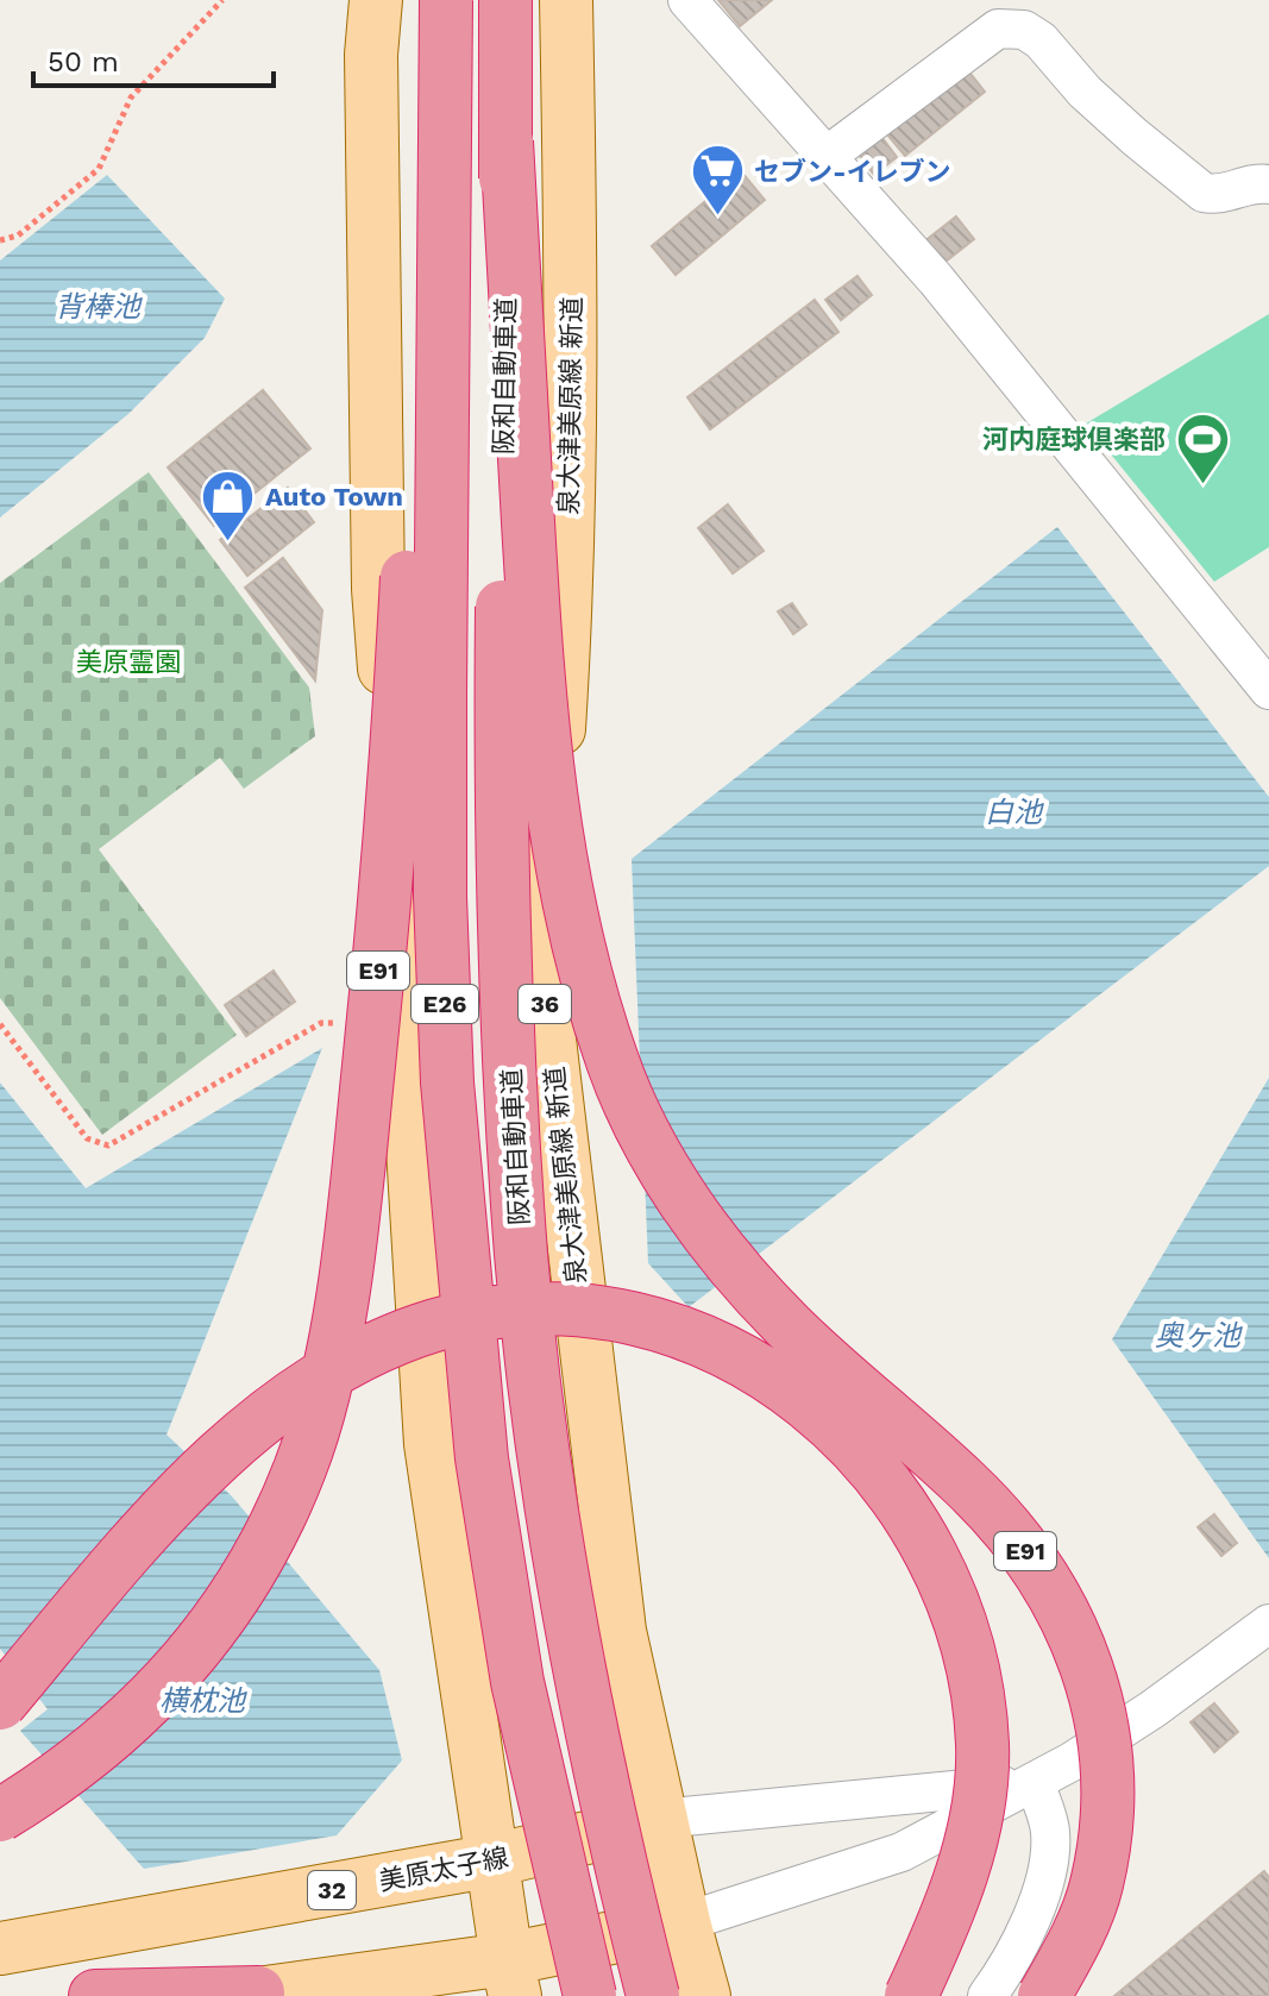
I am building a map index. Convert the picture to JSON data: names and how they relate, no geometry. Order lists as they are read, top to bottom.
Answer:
{
  "streets": {
    "highway": ["阪和自動車道", "E91", "E26"],
    "main road": [
      "泉大津美原線 新道",
      "36",
      "美原太子線",
      "32"
    ]
  },
  "crossings": [
    ["阪和自動車道", "E91"],
    ["泉大津美原線 新道", "美原太子線"]
  ],
  "water": [
    "背棒池",
    "白池",
    "奥ヶ池",
    "横枕池"
  ],
  "parks": ["美原霊園"],
  "places": {
    "supermarket": ["セブン-イレブン"],
    "sports": ["河内庭球倶楽部"],
    "shop": ["Auto Town"]
  },
  "scale_bar": "50 m"
}
